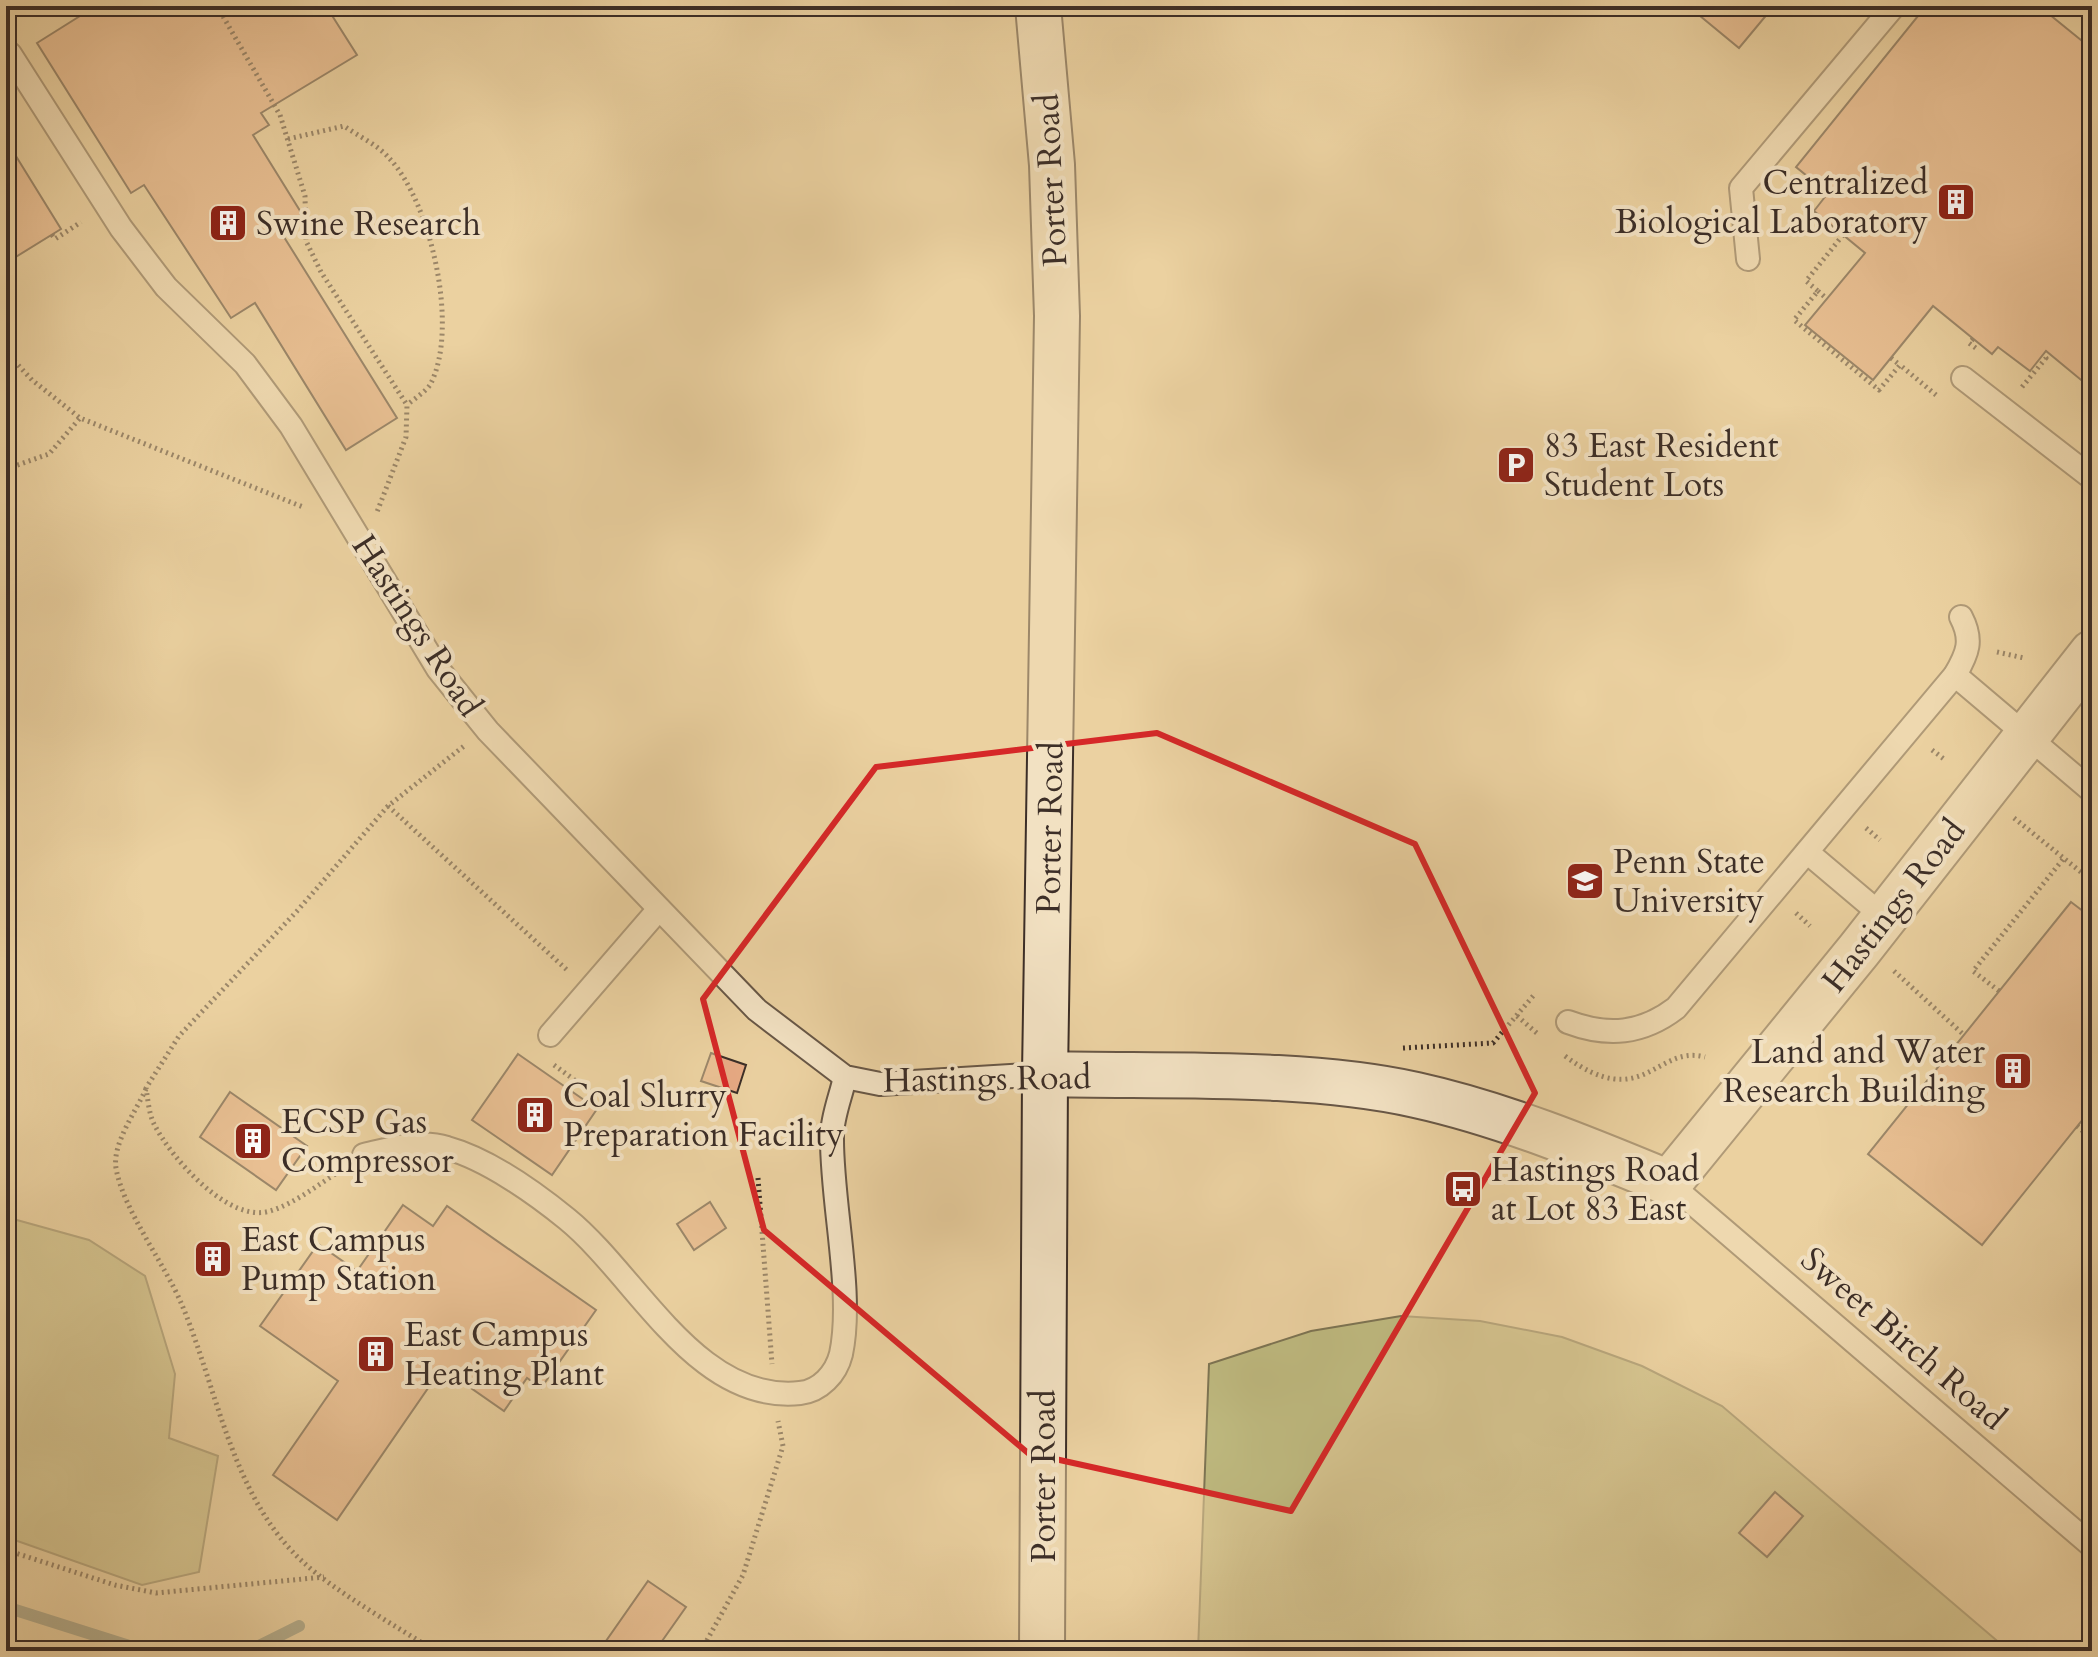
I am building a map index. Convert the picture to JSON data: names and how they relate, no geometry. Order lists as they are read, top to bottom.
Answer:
{
  "streets": {
    "street": ["Porter Road", "Hastings Road"],
    "lane": ["Sweet Birch Road"]
  },
  "crossings": [
    ["Porter Road", "Hastings Road"],
    ["Hastings Road", "Sweet Birch Road"]
  ],
  "places": {
    "building": [
      "Centralized Biological Laboratory",
      "Swine Research",
      "Land and Water Research Building",
      "Coal Slurry Preparation Facility",
      "ECSP Gas Compressor",
      "East Campus Pump Station",
      "East Campus Heating Plant"
    ],
    "parking": ["83 East Resident Student Lots"],
    "school or university": ["Penn State University"],
    "bus stop": ["Hastings Road at Lot 83 East"]
  }
}
